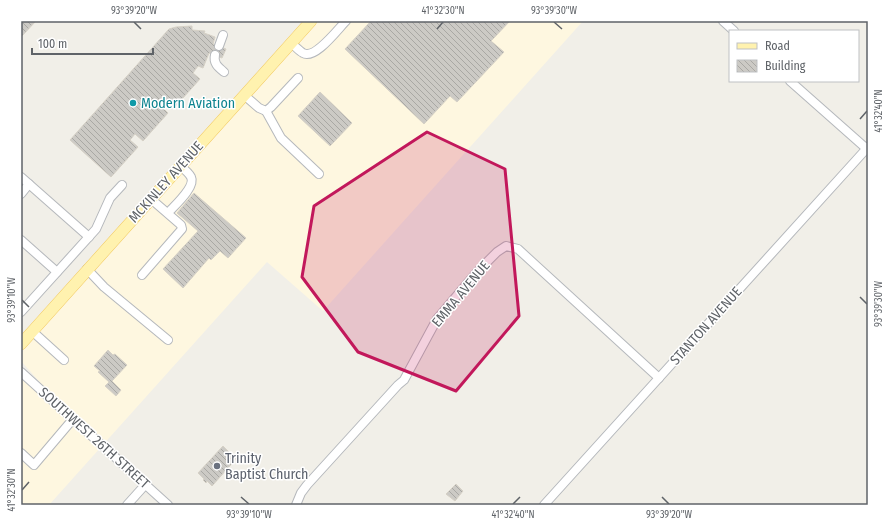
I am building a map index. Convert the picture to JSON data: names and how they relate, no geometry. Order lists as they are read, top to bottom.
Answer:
{
  "streets": {
    "main road": ["MCKINLEY AVENUE"],
    "street": ["EMMA AVENUE", "STANTON AVENUE", "SOUTHWEST 26TH STREET"]
  },
  "crossings": [
    ["EMMA AVENUE", "STANTON AVENUE"]
  ],
  "places": ["Modern Aviation", "Trinity Baptist Church"],
  "legend": ["Road", "Building"],
  "scale_bar": "100 m",
  "coordinates": [
    "93°39'20\"W",
    "41°32'30\"N",
    "93°39'30\"W",
    "41°32'40\"N",
    "93°39'10\"W"
  ]
}
